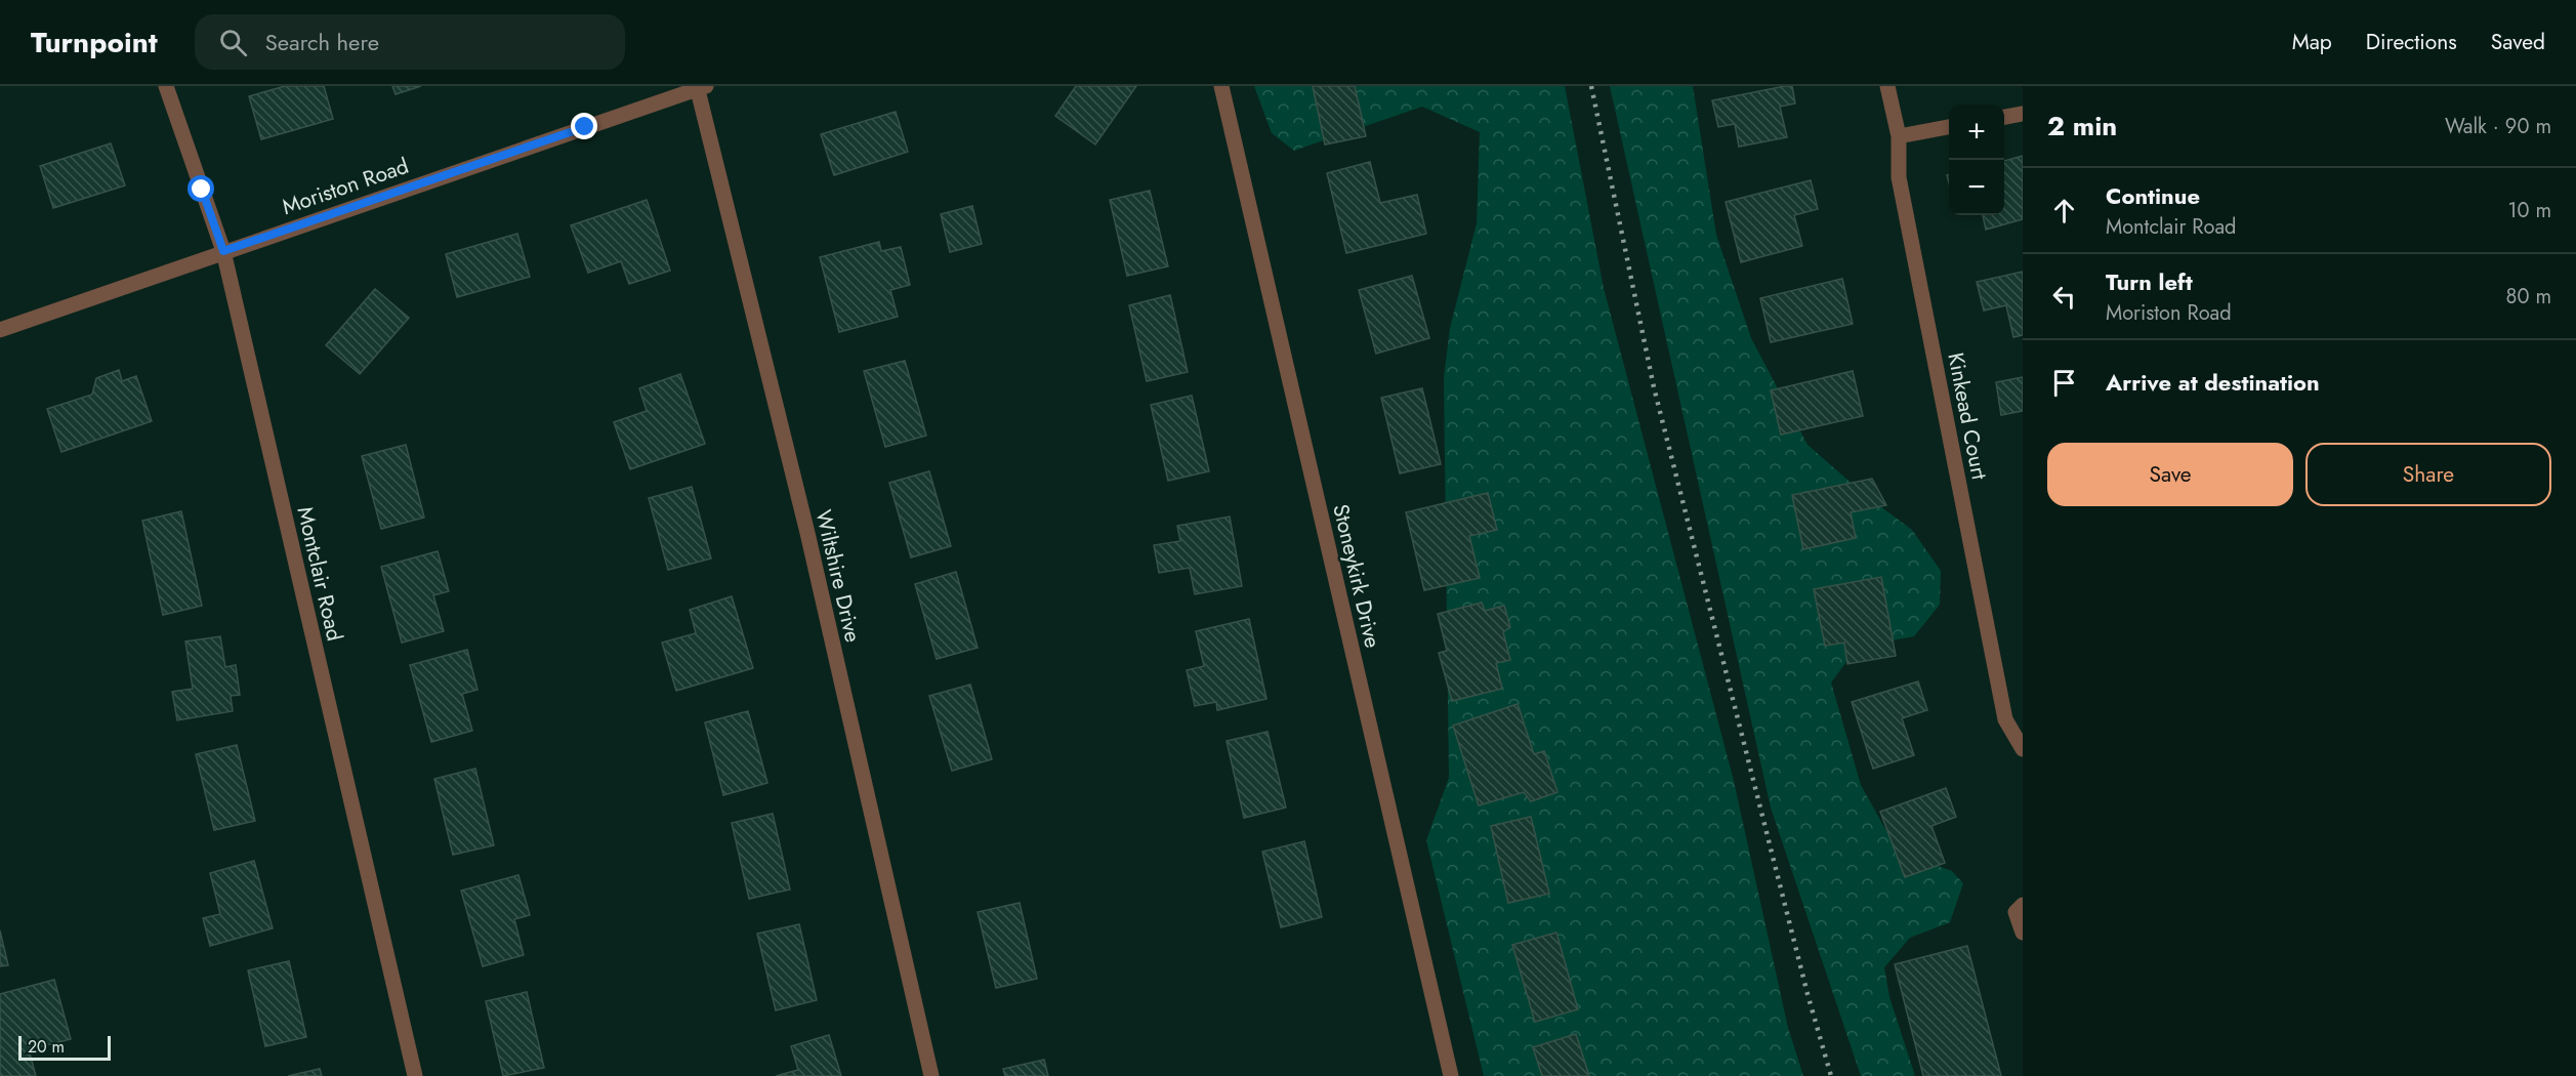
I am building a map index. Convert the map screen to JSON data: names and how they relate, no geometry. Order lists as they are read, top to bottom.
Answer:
{
  "streets": {
    "street": [
      "Moriston Road",
      "Kinkead Court",
      "Montclair Road",
      "Wiltshire Drive",
      "Stoneykirk Drive"
    ]
  },
  "crossings": [
    ["Moriston Road", "Montclair Road"],
    ["Moriston Road", "Wiltshire Drive"]
  ],
  "scale_bar": "20 m",
  "page": {
    "header": "Turnpoint",
    "search": "Search here",
    "nav": ["Map", "Directions", "Saved"],
    "heading": ["2 min", "Walk · 90 m"],
    "map_buttons": ["+", "−"],
    "list": [
      ["Continue", "Montclair Road", "10 m"],
      ["Turn left", "Moriston Road", "80 m"],
      "Arrive at destination"
    ],
    "buttons": ["Save", "Share"],
    "scale": "20 m"
  }
}
